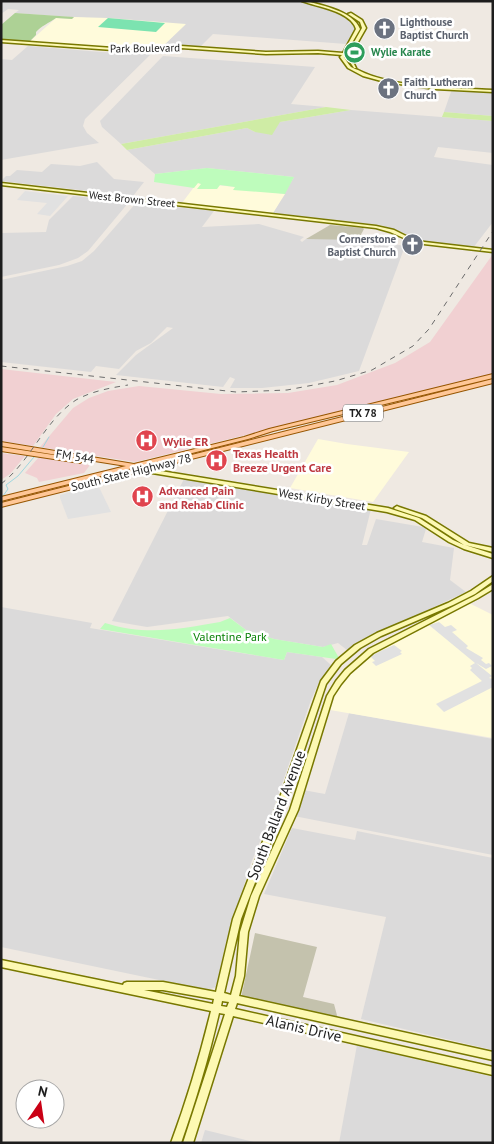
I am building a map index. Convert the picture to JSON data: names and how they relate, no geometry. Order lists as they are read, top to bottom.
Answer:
{
  "streets": {
    "main road": [
      "Park Boulevard",
      "West Brown Street",
      "TX 78",
      "FM 544",
      "South State Highway 78",
      "West Kirby Street",
      "South Ballard Avenue",
      "Alanis Drive"
    ]
  },
  "crossings": [
    ["FM 544", "South State Highway 78"],
    ["FM 544", "West Kirby Street"],
    ["South State Highway 78", "West Kirby Street"],
    ["South Ballard Avenue", "Alanis Drive"]
  ],
  "parks": ["Valentine Park"],
  "places": {
    "church": ["Lighthouse Baptist Church", "Faith Lutheran Church", "Cornerstone Baptist Church"],
    "sports": ["Wylie Karate"],
    "hospital": ["Wylie ER", "Texas Health Breeze Urgent Care", "Advanced Pain and Rehab Clinic"]
  },
  "north": "top"
}
